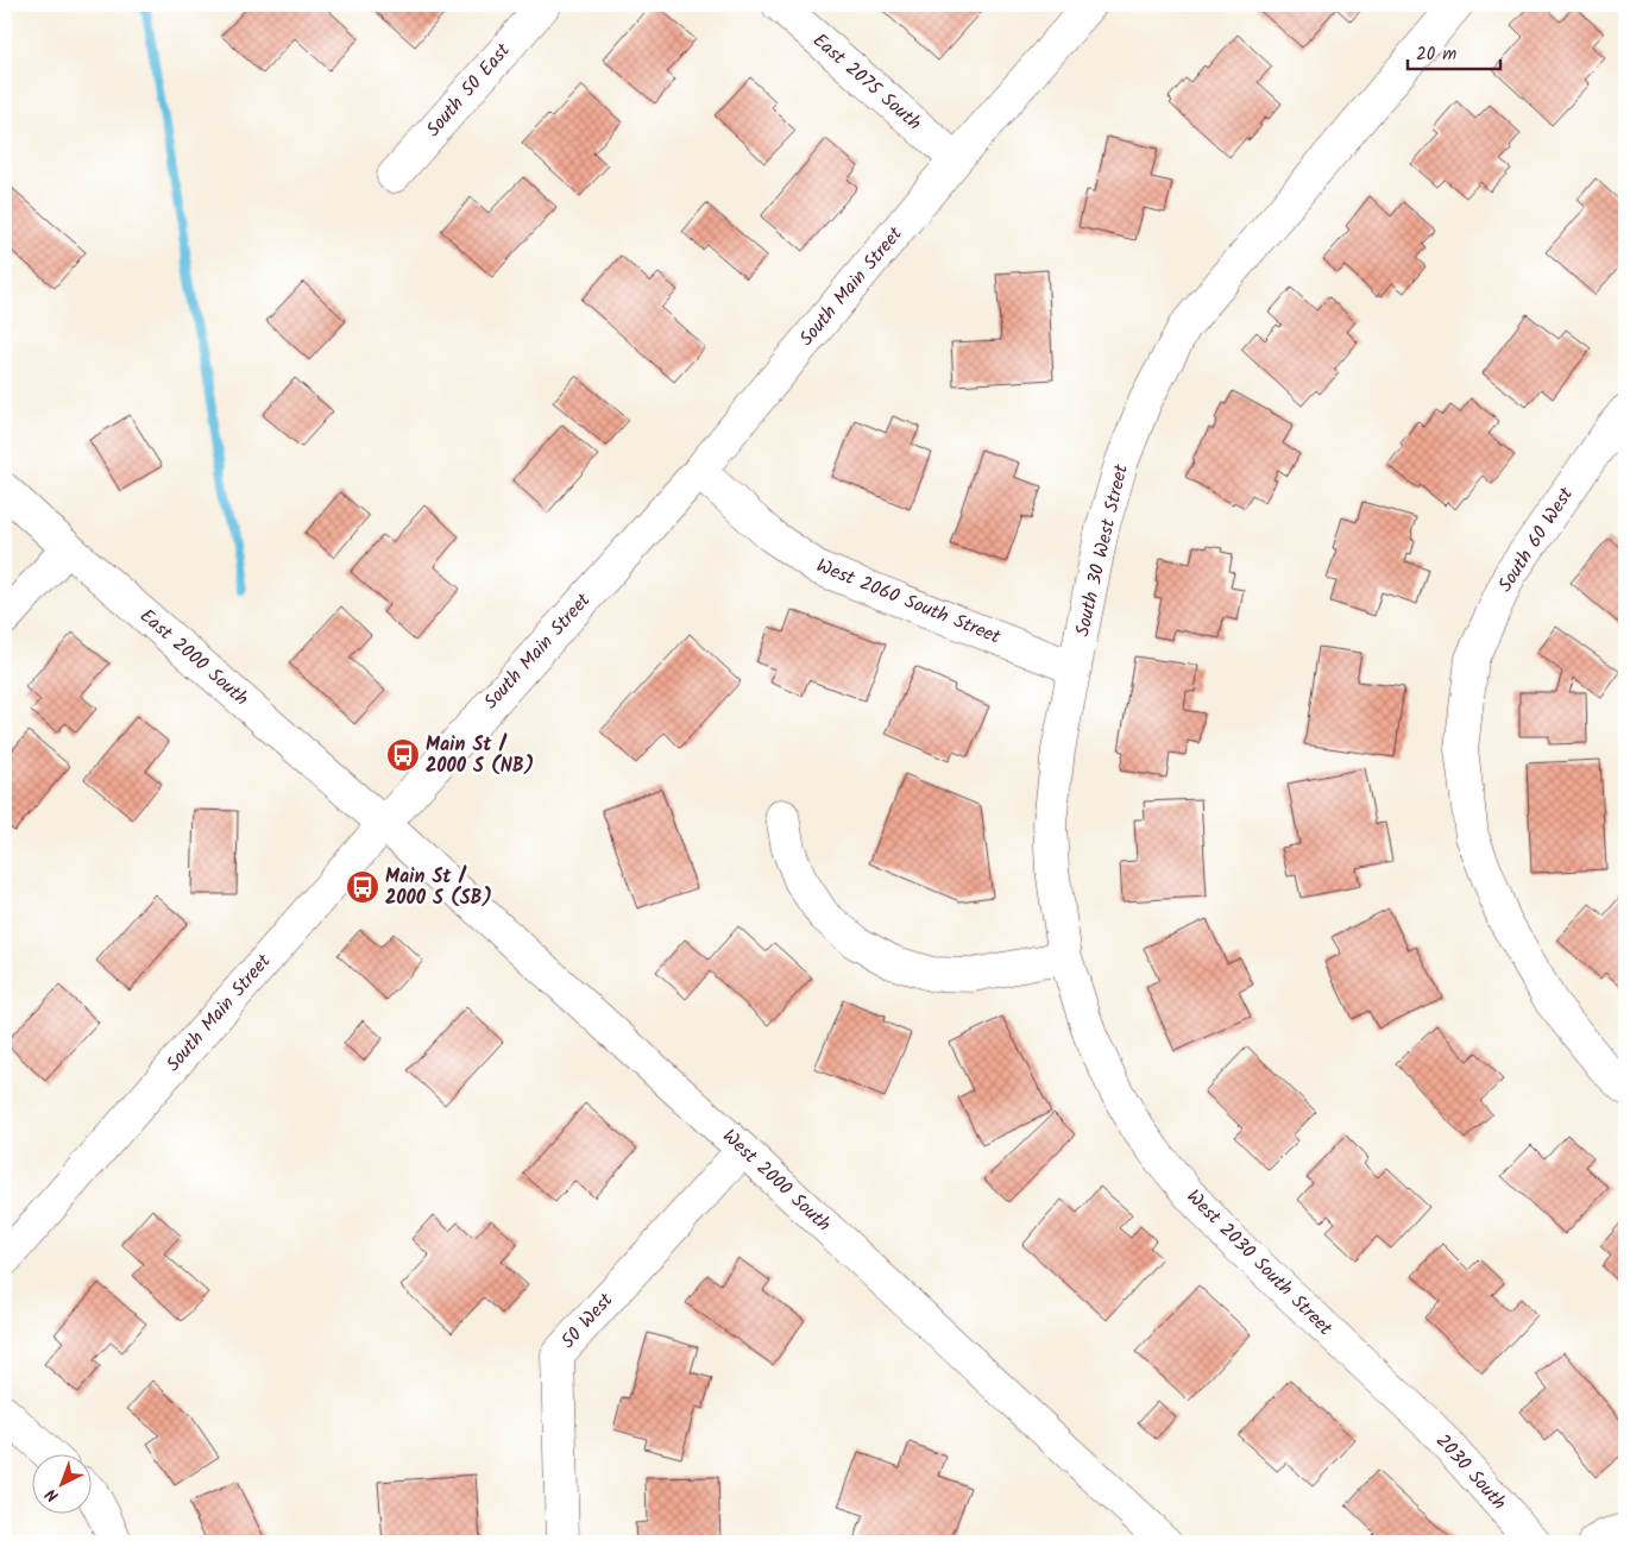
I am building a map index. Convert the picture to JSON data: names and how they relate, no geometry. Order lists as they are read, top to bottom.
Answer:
{
  "streets": {
    "street": [
      "East 2075 South",
      "South 50 East",
      "South Main Street",
      "South 60 West",
      "South 30 West Street",
      "West 2060 South Street",
      "East 2000 South",
      "West 2000 South",
      "West 2030 South Street",
      "50 West",
      "2030 South"
    ]
  },
  "crossings": [
    ["East 2075 South", "South Main Street"],
    ["South Main Street", "West 2060 South Street"],
    ["South Main Street", "East 2000 South"],
    ["South Main Street", "West 2000 South"],
    ["South 30 West Street", "West 2060 South Street"],
    ["South 30 West Street", "West 2030 South Street"],
    ["East 2000 South", "West 2000 South"],
    ["West 2000 South", "50 West"],
    ["West 2030 South Street", "2030 South"]
  ],
  "places": {
    "bus stop": ["Main St / 2000 S (NB)", "Main St / 2000 S (SB)"]
  },
  "scale_bar": "20 m",
  "north": "bottom left"
}
